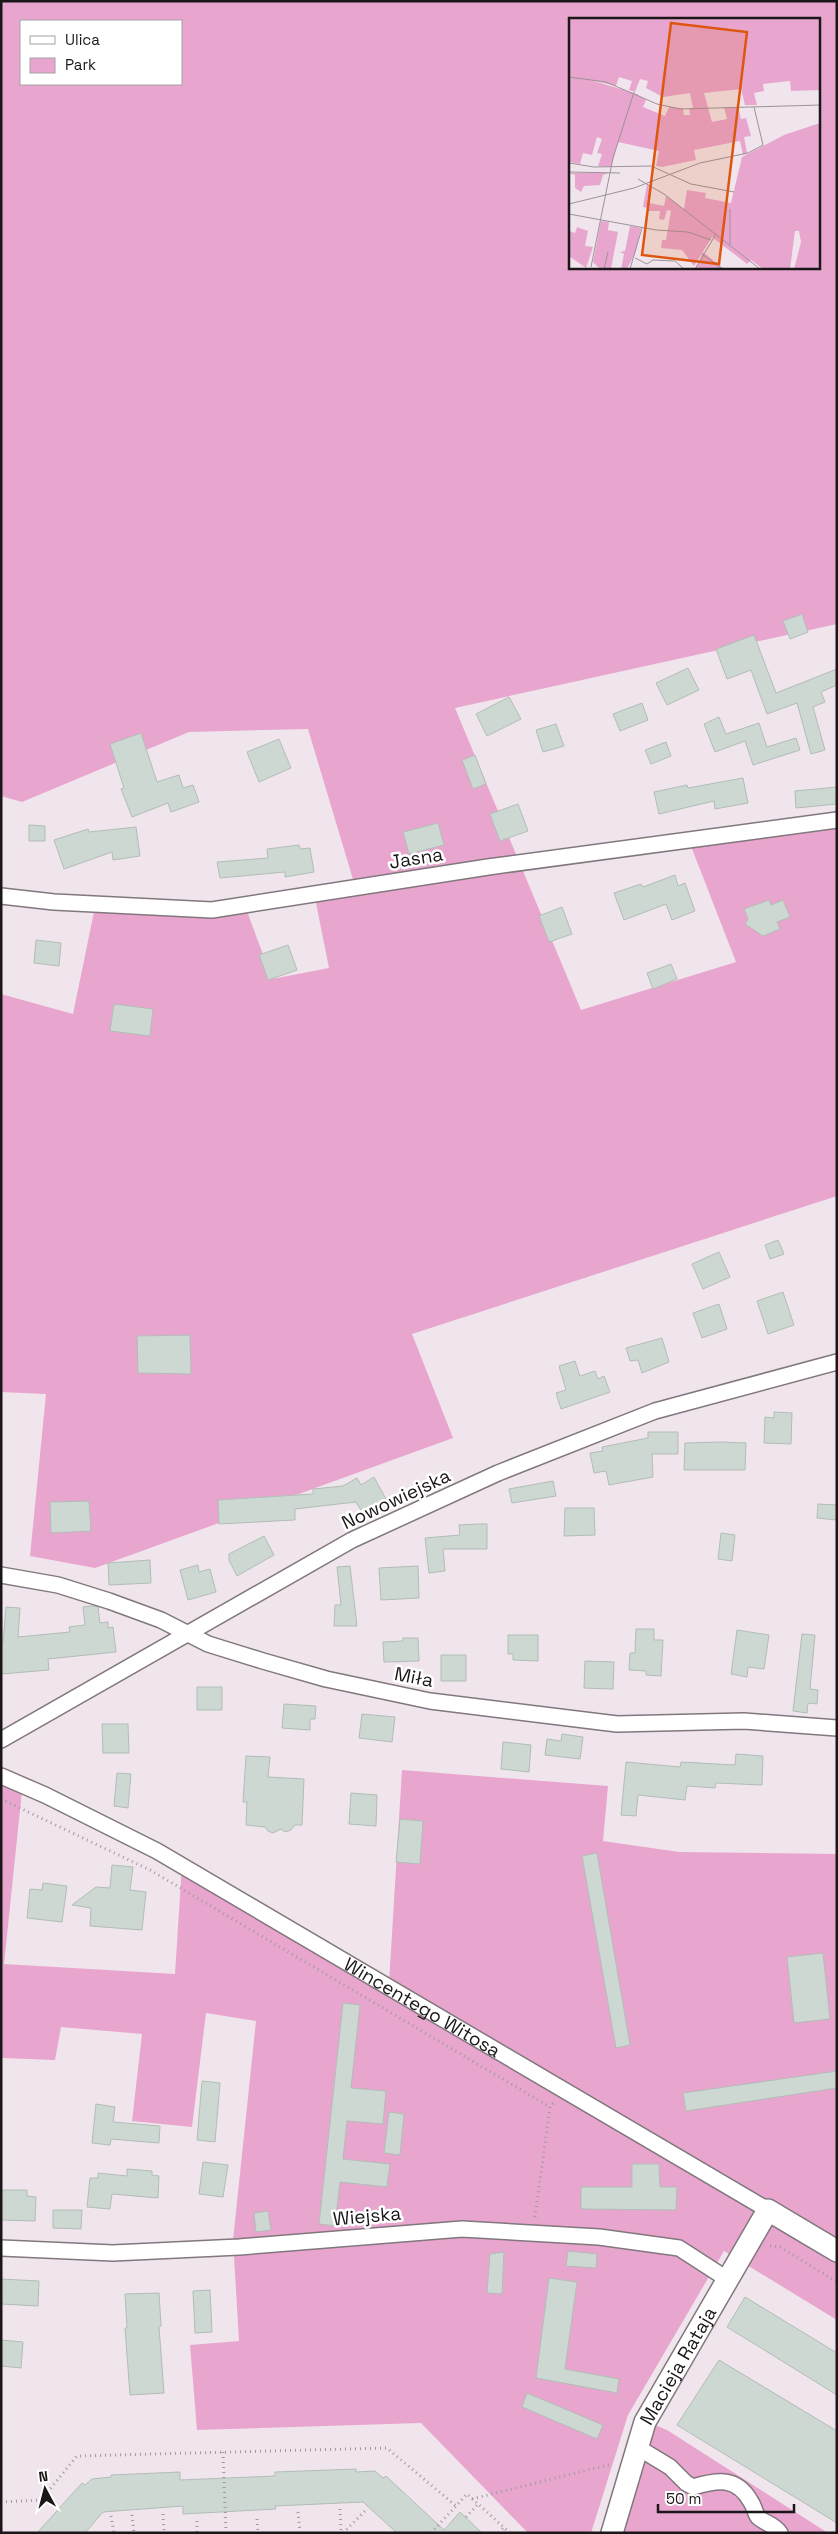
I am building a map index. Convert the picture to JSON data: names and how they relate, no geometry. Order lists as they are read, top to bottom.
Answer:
{
  "streets": {
    "street": [
      "Jasna",
      "Nowowiejska",
      "Miła",
      "Wincentego Witosa",
      "Wiejska",
      "Macieja Rataja"
    ]
  },
  "crossings": [
    ["Nowowiejska", "Miła"],
    ["Wincentego Witosa", "Macieja Rataja"],
    ["Wiejska", "Macieja Rataja"]
  ],
  "legend": ["Ulica", "Park"],
  "scale_bar": "50 m",
  "north": "top"
}
